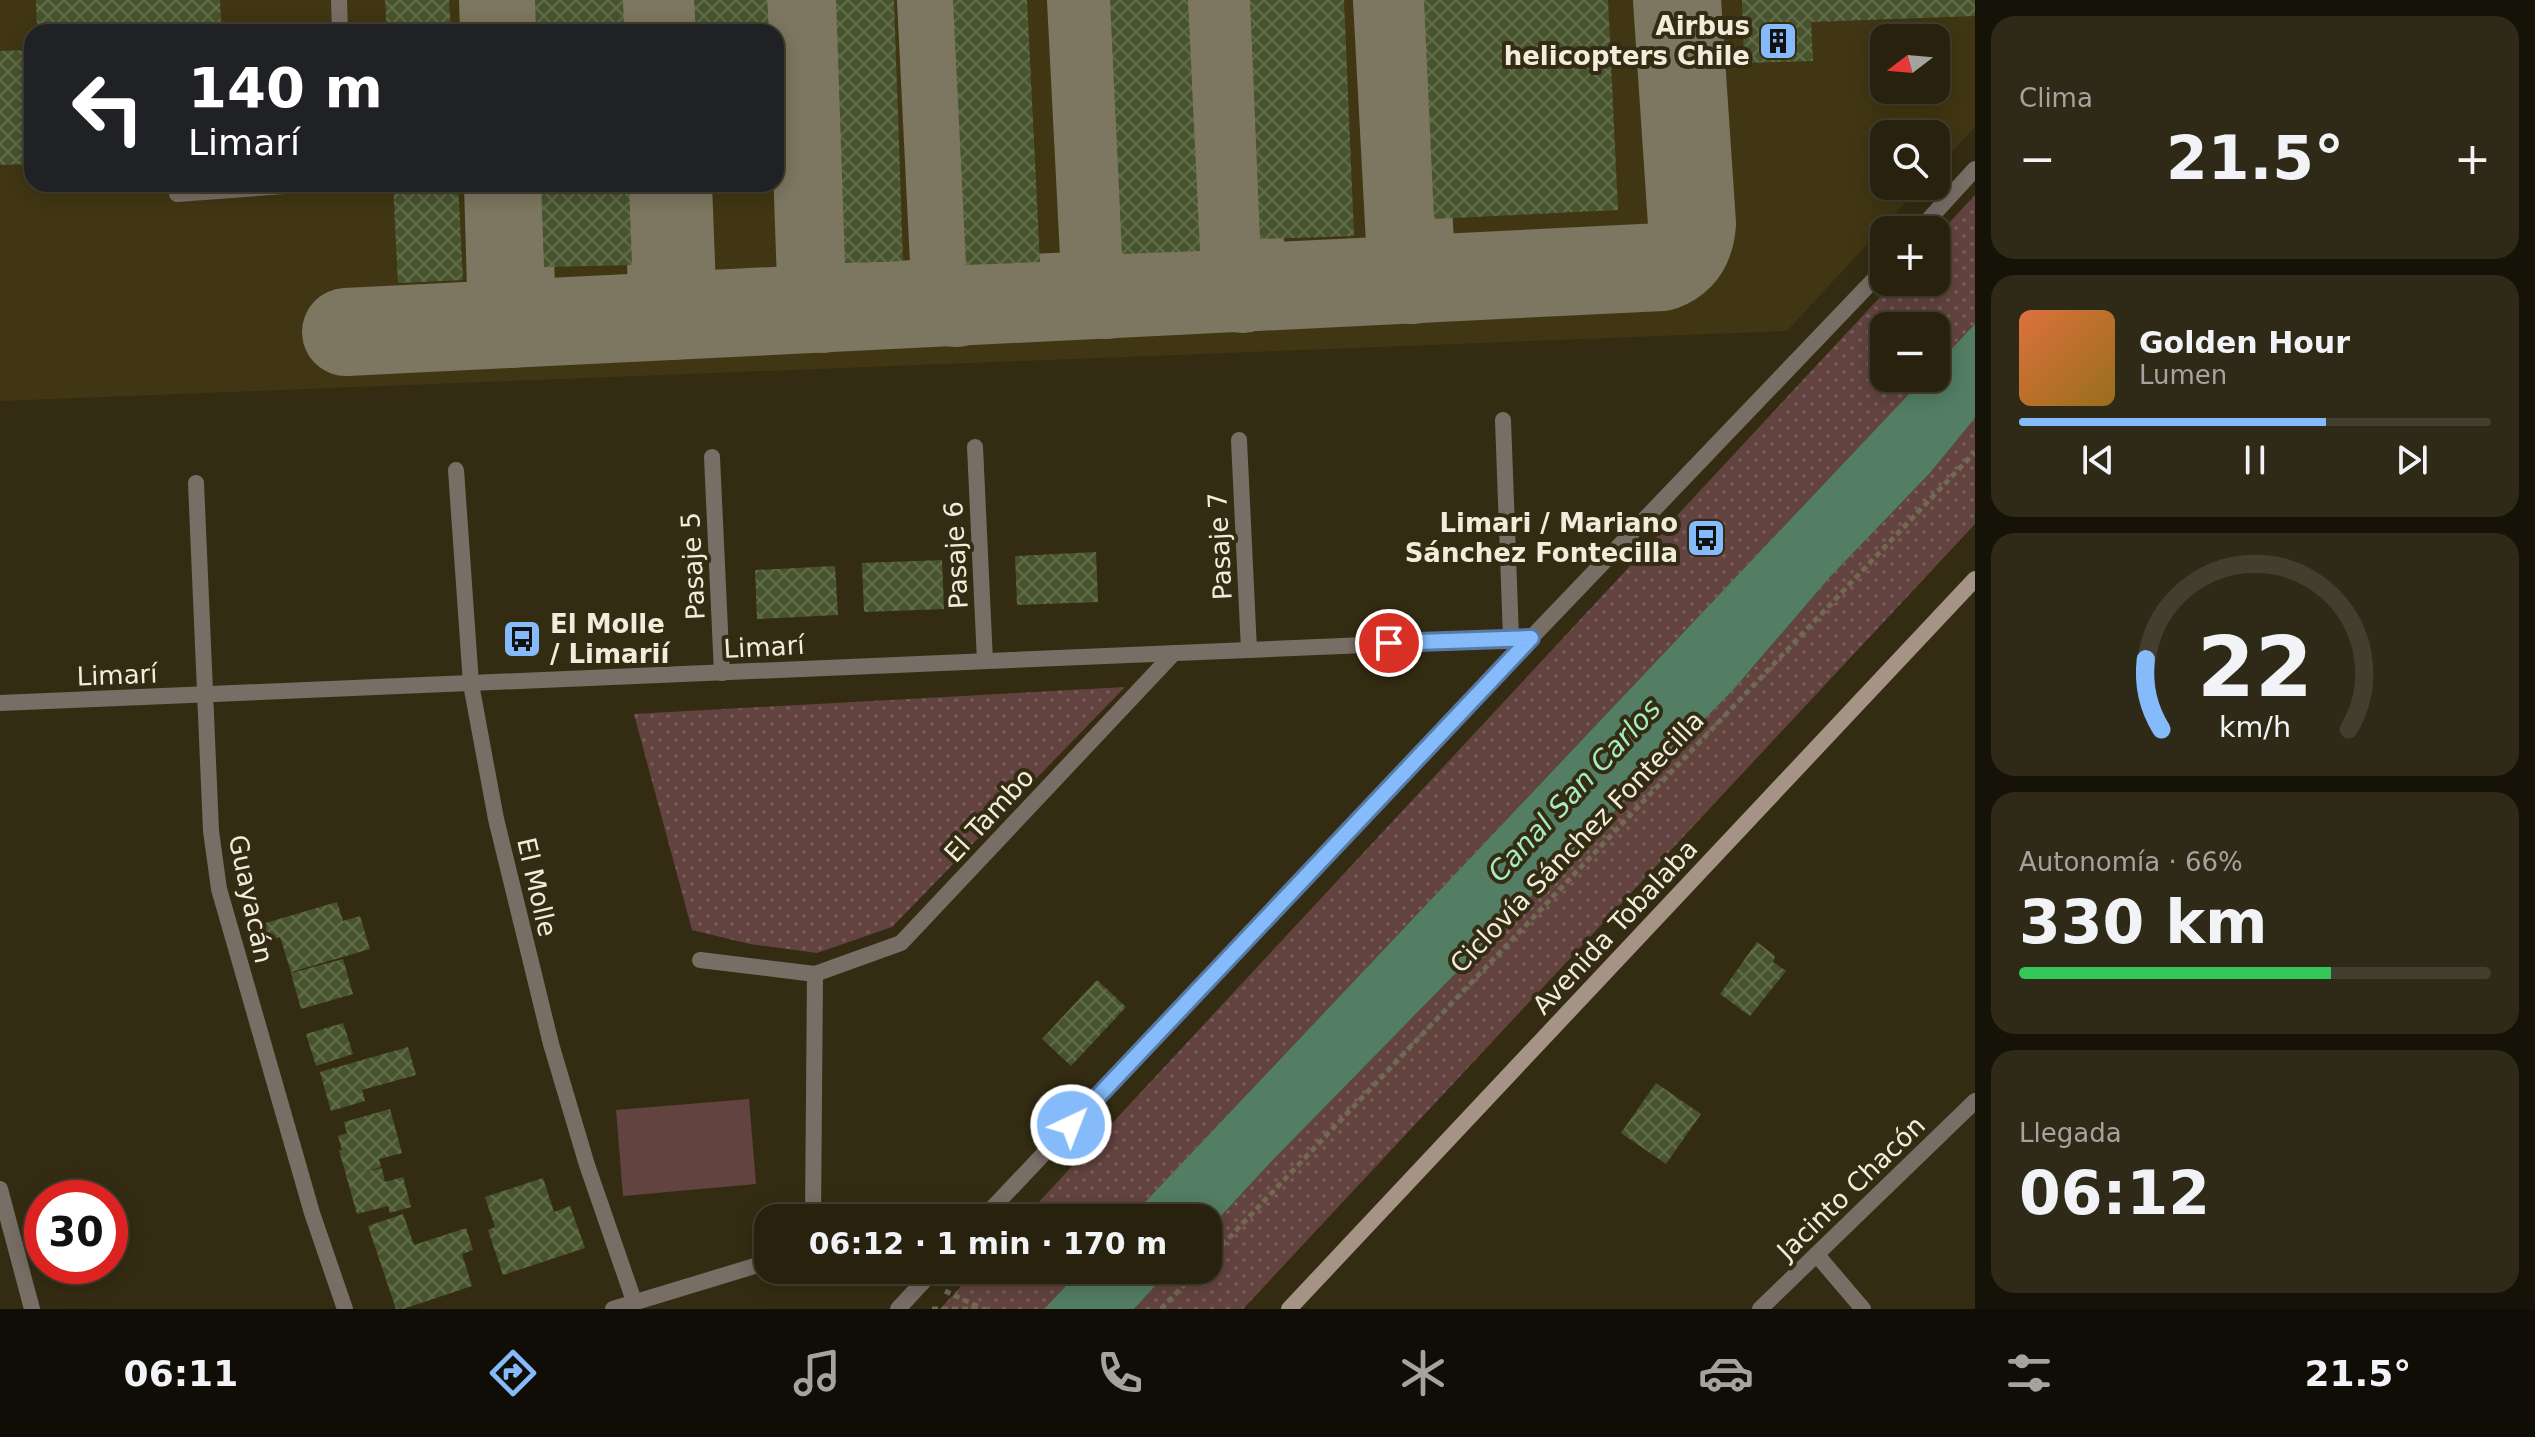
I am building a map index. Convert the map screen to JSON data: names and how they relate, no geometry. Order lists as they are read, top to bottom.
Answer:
{
  "streets": {
    "main road": ["Avenida Tobalaba"],
    "street": [
      "Pasaje 7",
      "Pasaje 6",
      "Pasaje 5",
      "Limarí",
      "El Tambo",
      "El Molle",
      "Guayacán",
      "Jacinto Chacón"
    ],
    "path": ["Ciclovía Sánchez Fontecilla"]
  },
  "crossings": [
    ["Pasaje 7", "Limarí"],
    ["Pasaje 6", "Limarí"],
    ["Pasaje 5", "Limarí"],
    ["Limarí", "El Tambo"],
    ["Limarí", "El Molle"],
    ["Limarí", "Guayacán"]
  ],
  "water": ["Canal San Carlos"],
  "places": {
    "building": ["Airbus helicopters Chile"],
    "bus stop": ["Limari / Mariano Sánchez Fontecilla", "El Molle / Limarií"]
  },
  "north": "left",
  "page": {
    "tile": [
      "Clima",
      ["Autonomía · 66%", "330 km"],
      ["Llegada", "06:12"]
    ],
    "map_buttons": ["+", "−"],
    "turn": ["140 m", "Limarí"],
    "heat": ["−", "21.5°", "+"],
    "song": ["Golden Hour", "Lumen"],
    "limit": "30",
    "trip": "06:12 · 1 min · 170 m",
    "tabs": ["06:11", "21.5°"],
    "gauge": ["22", "km/h"]
  }
}
